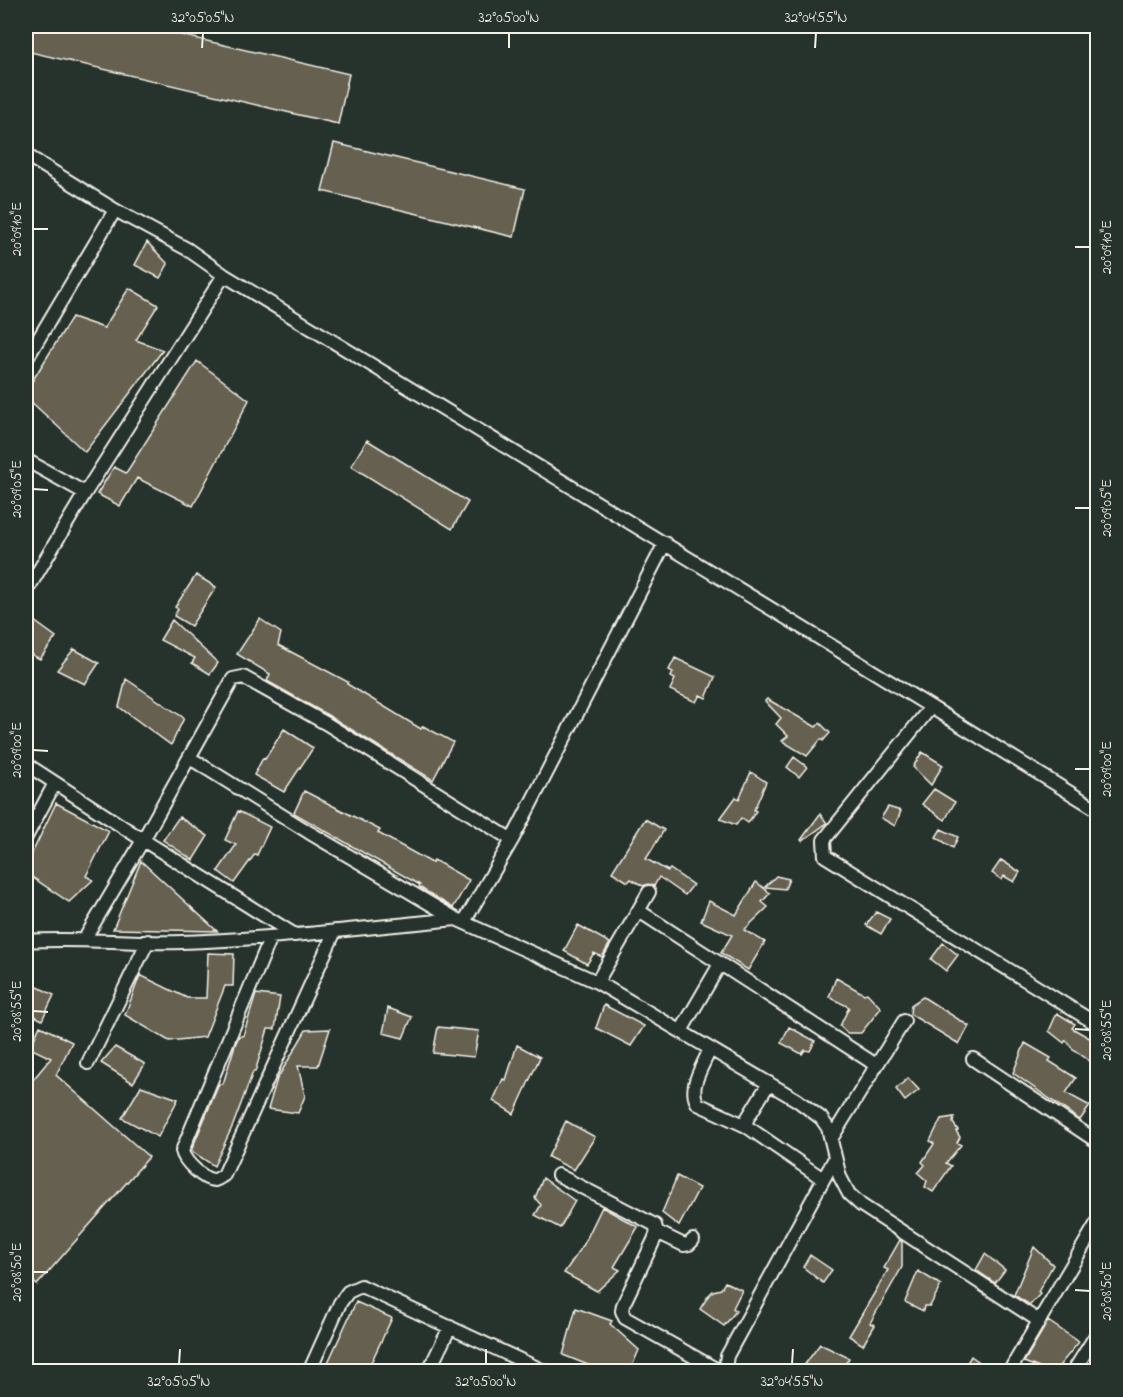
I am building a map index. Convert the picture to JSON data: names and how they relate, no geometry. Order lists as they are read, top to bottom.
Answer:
{
  "coordinates": [
    "32°05'05\"N",
    "32°05'00\"N",
    "32°04'55\"N",
    "20°09'10\"E",
    "20°09'05\"E",
    "20°09'00\"E",
    "20°08'55\"E",
    "20°08'50\"E"
  ]
}
